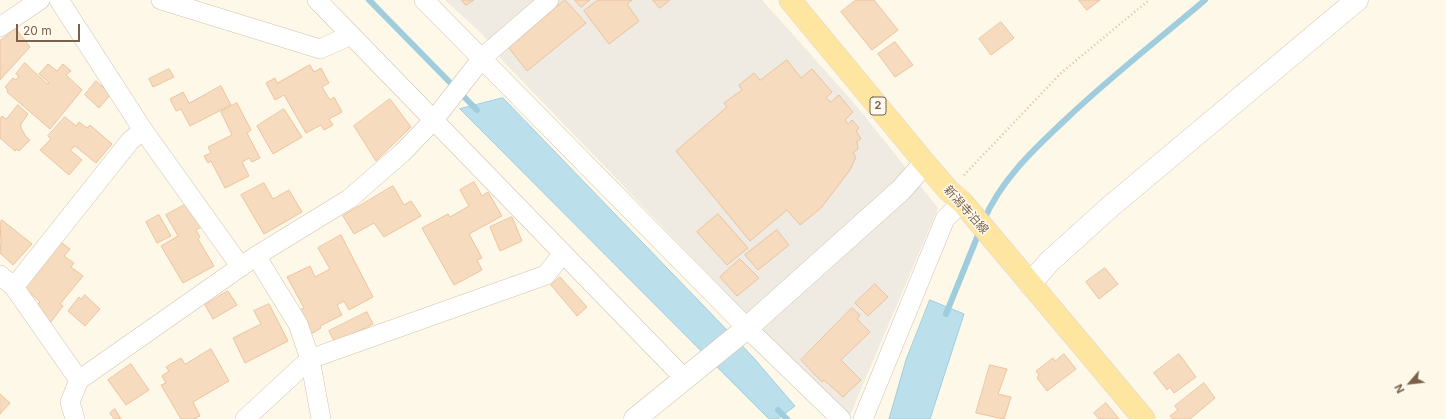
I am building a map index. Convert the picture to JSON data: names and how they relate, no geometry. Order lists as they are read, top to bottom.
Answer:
{
  "streets": {
    "main road": ["2", "新潟寺泊線"]
  },
  "scale_bar": "20 m",
  "north": "bottom left"
}
